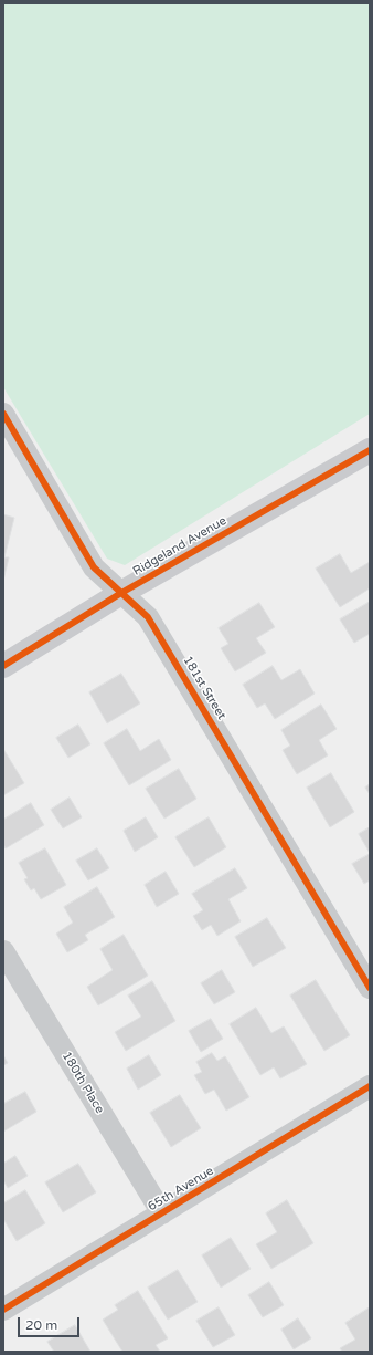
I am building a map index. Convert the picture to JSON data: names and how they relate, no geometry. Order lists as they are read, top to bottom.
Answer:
{
  "streets": {
    "street": [
      "Ridgeland Avenue",
      "181st Street",
      "180th Place",
      "65th Avenue"
    ]
  },
  "crossings": [
    ["Ridgeland Avenue", "181st Street"],
    ["180th Place", "65th Avenue"]
  ],
  "scale_bar": "20 m"
}
